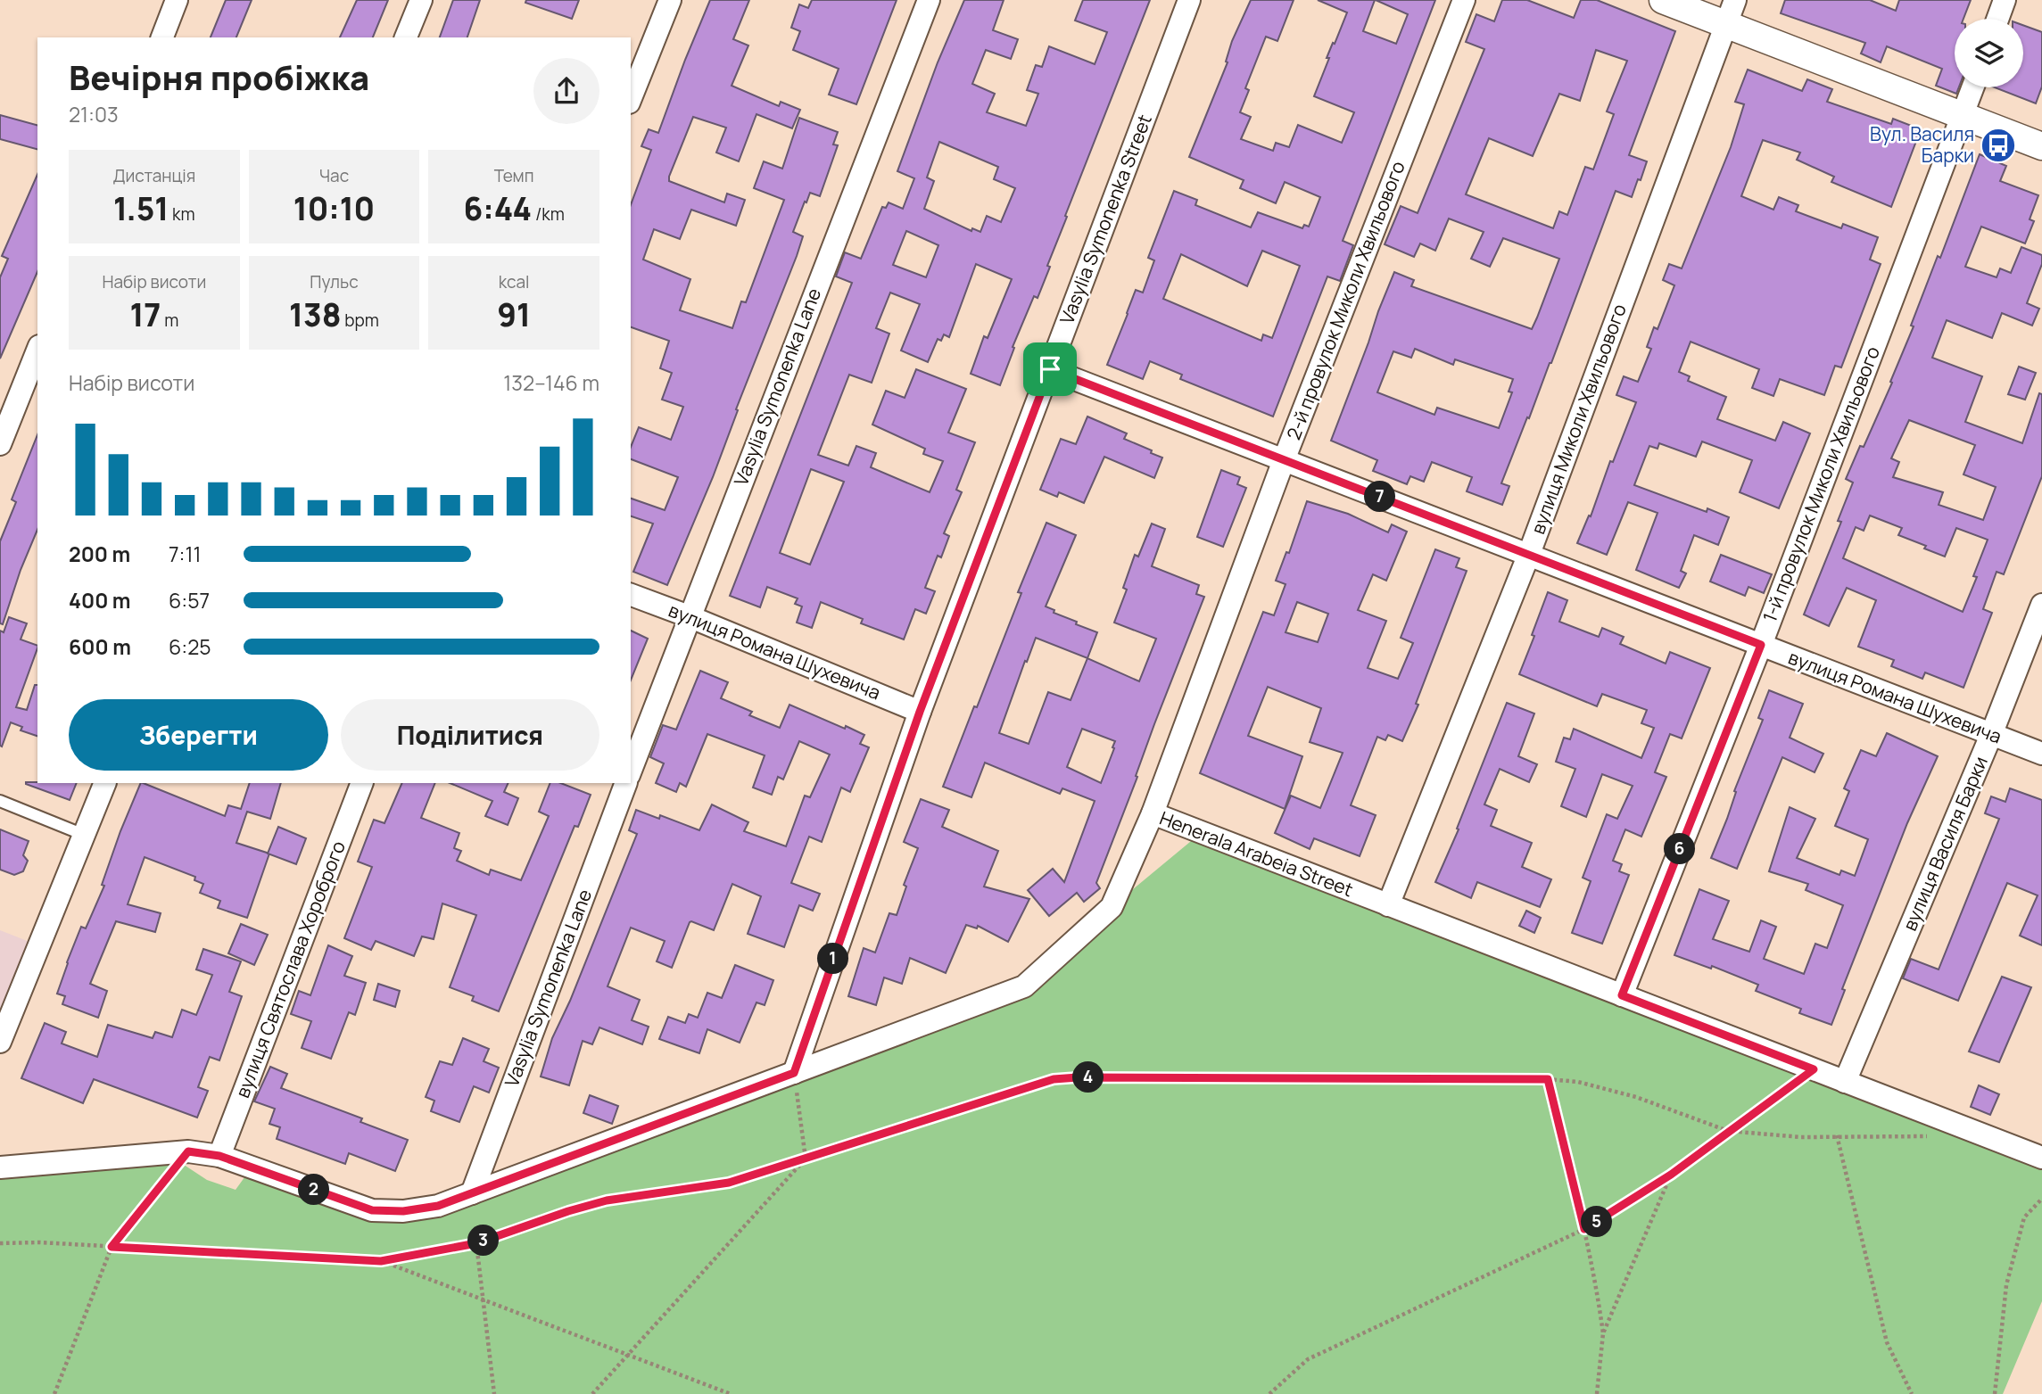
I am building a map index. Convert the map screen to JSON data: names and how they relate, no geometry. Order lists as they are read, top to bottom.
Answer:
{
  "streets": {
    "street": [
      "Vasylia Symonenka Street",
      "2-й провулок Миколи Хвильового",
      "Vasylia Symonenka Lane",
      "вулиця Миколи Хвильового",
      "1-й провулок Миколи Хвильового",
      "вулиця Романа Шухевича",
      "вулиця Василя Барки",
      "Henerala Arabeia Street",
      "вулиця Святослава Хороброго"
    ]
  },
  "crossings": [
    ["Vasylia Symonenka Street", "вулиця Романа Шухевича"],
    ["Vasylia Symonenka Street", "Henerala Arabeia Street"],
    ["2-й провулок Миколи Хвильового", "вулиця Романа Шухевича"],
    ["2-й провулок Миколи Хвильового", "Henerala Arabeia Street"],
    ["Vasylia Symonenka Lane", "вулиця Романа Шухевича"],
    ["Vasylia Symonenka Lane", "Henerala Arabeia Street"],
    ["вулиця Миколи Хвильового", "вулиця Романа Шухевича"],
    ["вулиця Миколи Хвильового", "Henerala Arabeia Street"],
    ["1-й провулок Миколи Хвильового", "вулиця Романа Шухевича"],
    ["1-й провулок Миколи Хвильового", "Henerala Arabeia Street"],
    ["вулиця Романа Шухевича", "вулиця Василя Барки"],
    ["вулиця Василя Барки", "Henerala Arabeia Street"],
    ["Henerala Arabeia Street", "вулиця Святослава Хороброго"]
  ],
  "places": {
    "bus stop": ["Вул. Василя Барки"]
  },
  "page": {
    "heading": ["Вечірня пробіжка", "21:03"],
    "stats": [
      ["Дистанція", "1.51 km"],
      ["Час", "10:10"],
      ["Темп", "6:44 /km"],
      ["Набір висоти", "17 m"],
      ["Пульс", "138 bpm"],
      ["kcal", "91"]
    ],
    "chart": ["Набір висоти", "132–146 m"],
    "pins": [
      "7",
      "6",
      "1",
      "4",
      "2",
      "5",
      "3"
    ],
    "list": [
      {
        "name": "200 m",
        "note": "7:11"
      },
      {
        "name": "400 m",
        "note": "6:57"
      },
      {
        "name": "600 m",
        "note": "6:25"
      }
    ],
    "buttons": ["Зберегти", "Поділитися"]
  }
}
